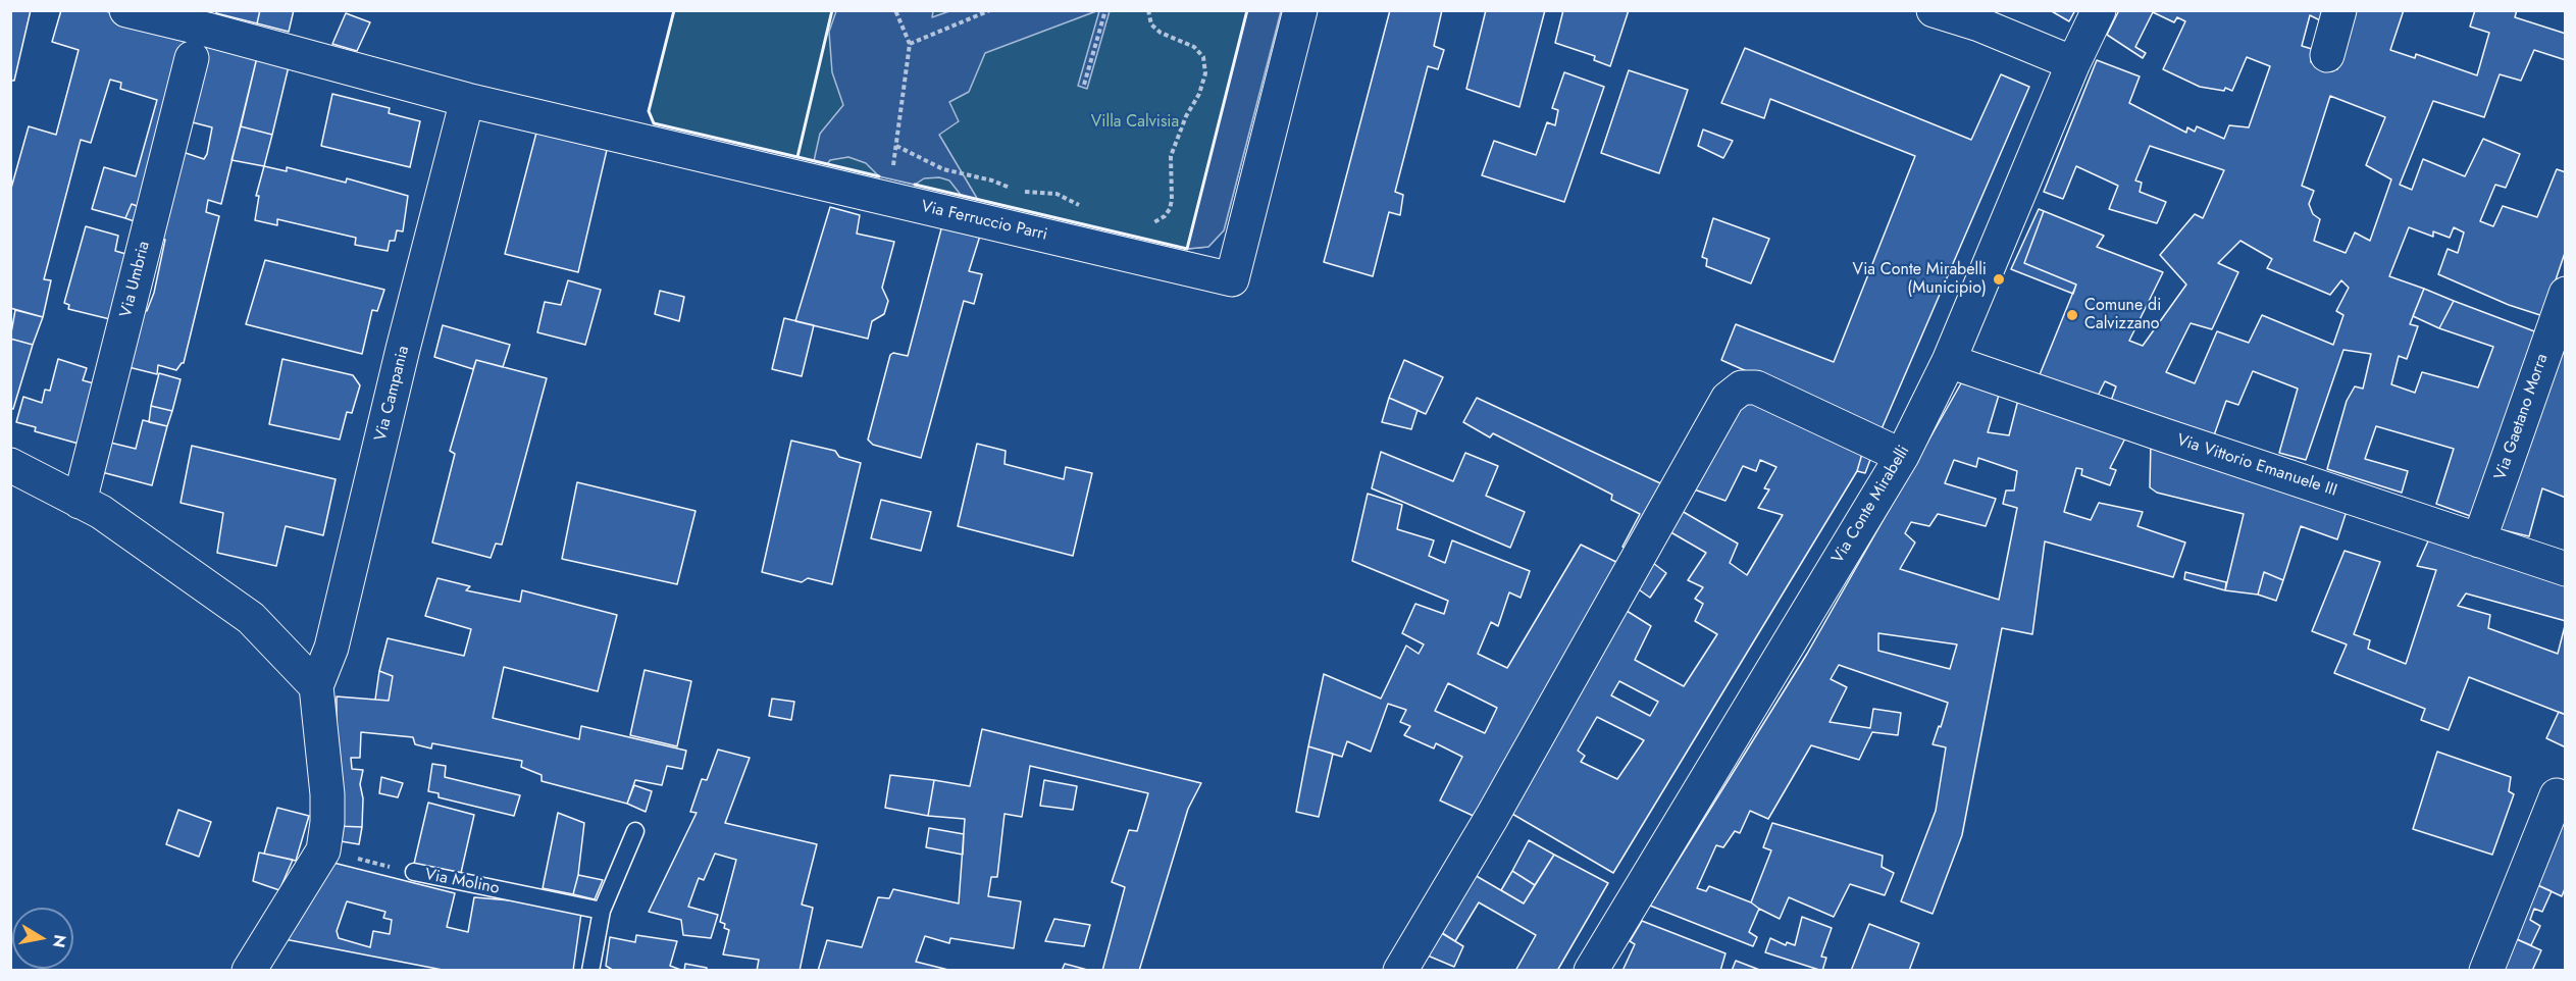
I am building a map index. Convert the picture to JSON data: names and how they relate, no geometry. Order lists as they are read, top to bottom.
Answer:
{
  "streets": {
    "street": [
      "Via Ferruccio Parri",
      "Via Umbria",
      "Via Campania",
      "Via Gaetano Morra",
      "Via Vittorio Emanuele III",
      "Via Conte Mirabelli"
    ],
    "lane": ["Via Molino"]
  },
  "crossings": [
    ["Via Ferruccio Parri", "Via Umbria"],
    ["Via Ferruccio Parri", "Via Campania"],
    ["Via Gaetano Morra", "Via Vittorio Emanuele III"],
    ["Via Vittorio Emanuele III", "Via Conte Mirabelli"]
  ],
  "parks": ["Villa Calvisia"],
  "places": ["Via Conte Mirabelli (Municipio)", "Comune di Calvizzano"],
  "north": "right"
}
